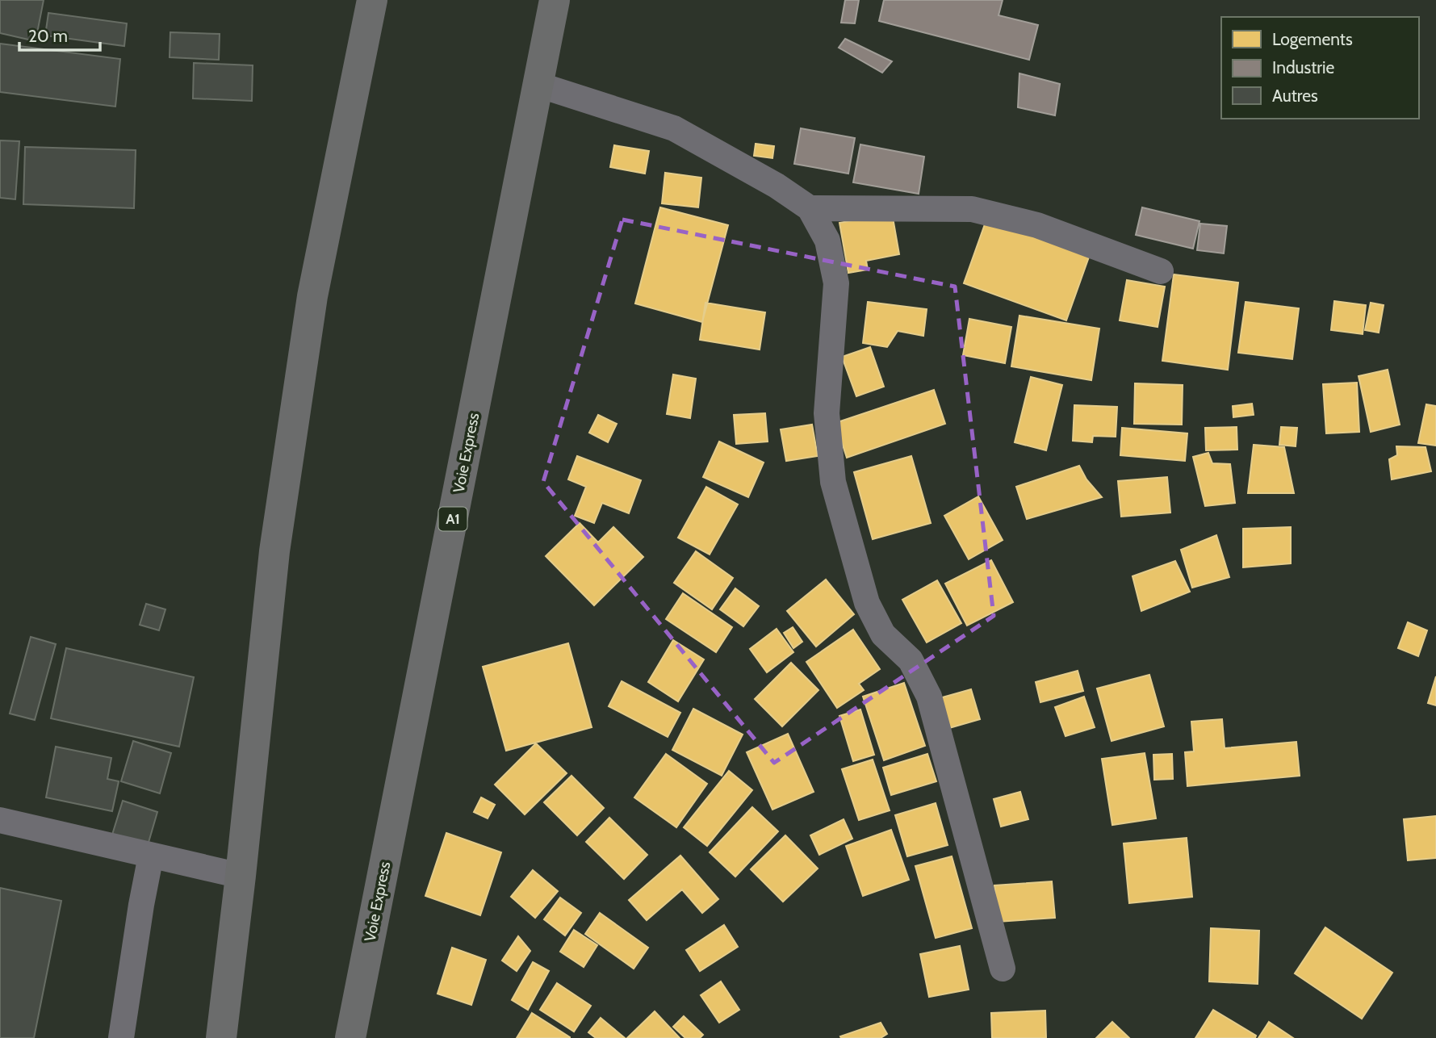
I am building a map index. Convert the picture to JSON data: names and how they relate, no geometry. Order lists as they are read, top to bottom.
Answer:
{
  "streets": {
    "highway": ["Voie Express", "A1"]
  },
  "legend": ["Logements", "Industrie", "Autres"],
  "scale_bar": "20 m"
}
